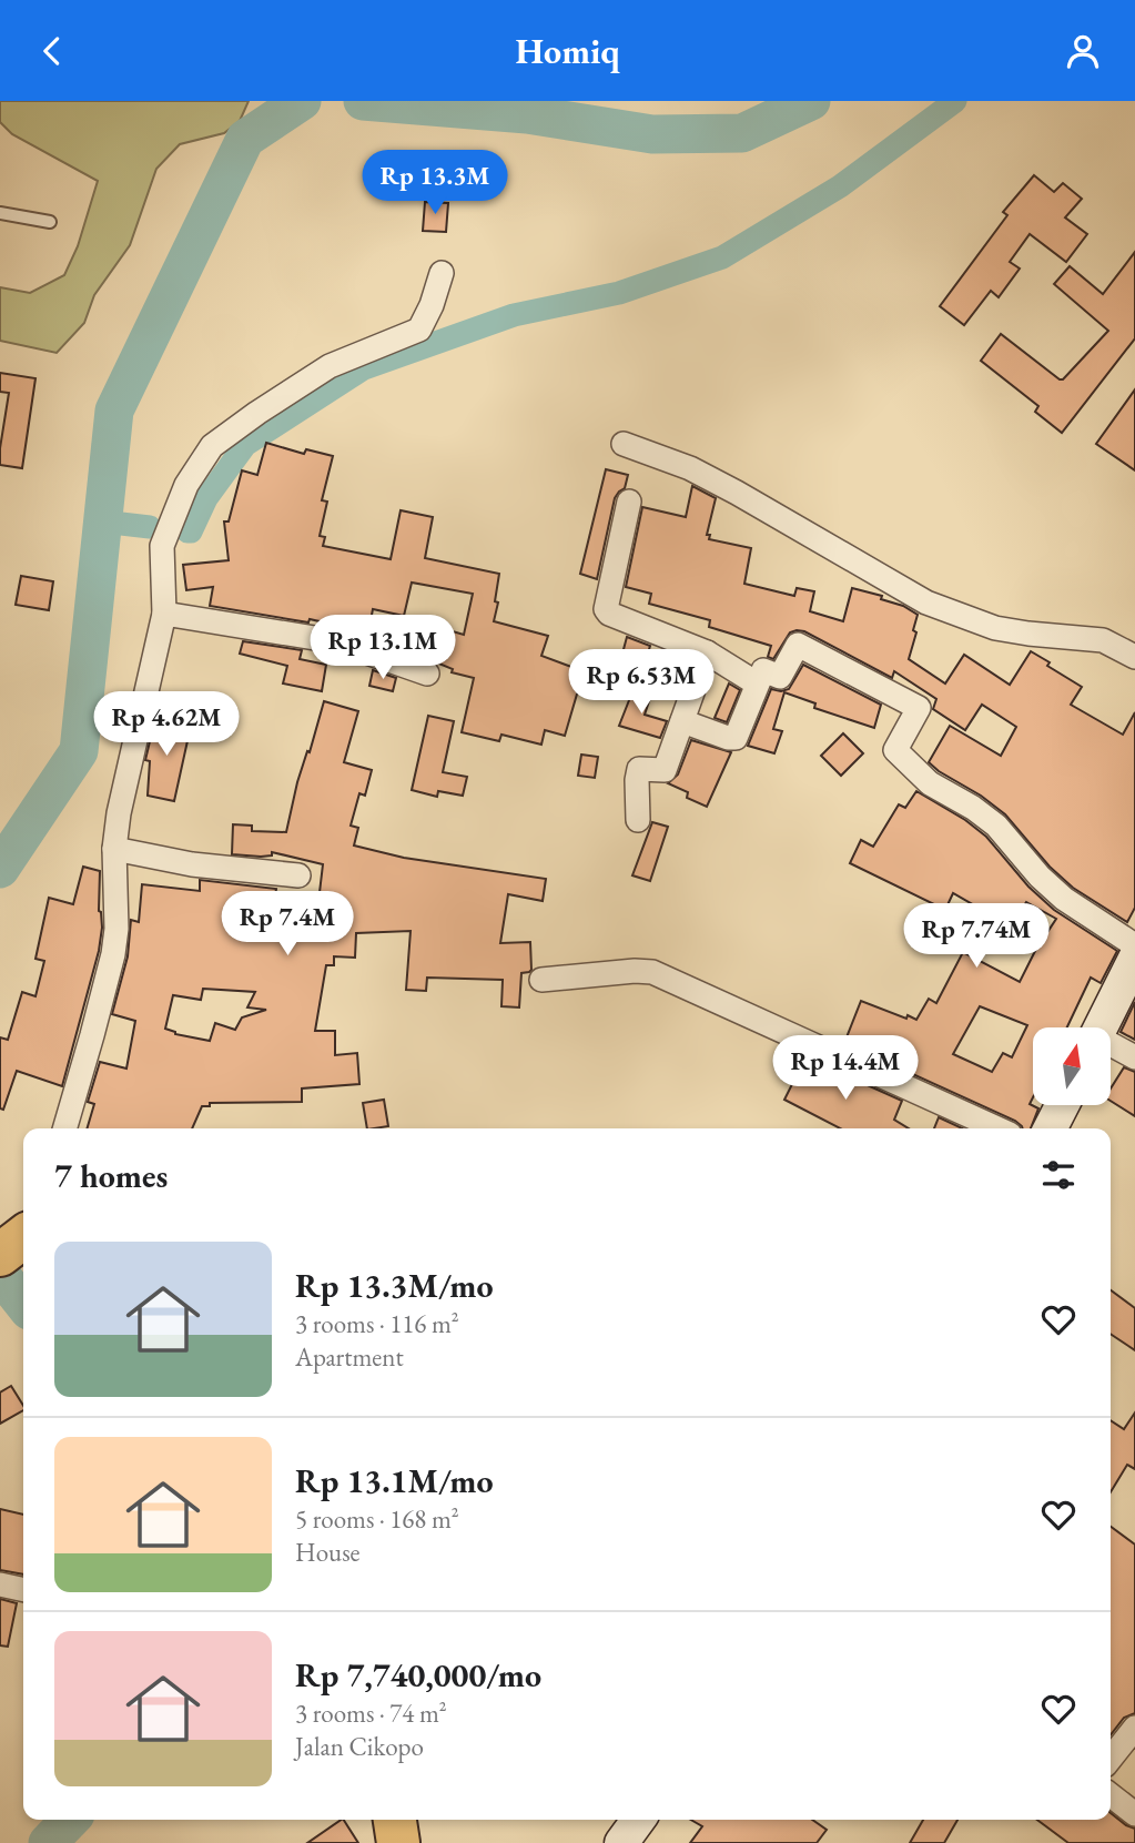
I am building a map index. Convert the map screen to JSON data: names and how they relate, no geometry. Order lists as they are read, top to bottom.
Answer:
{
  "north": "top",
  "page": {
    "header": "Homiq",
    "price": [
      "Rp 13.3M",
      "Rp 13.1M",
      "Rp 6.53M",
      "Rp 4.62M",
      "Rp 7.4M",
      "Rp 7.74M",
      "Rp 14.4M"
    ],
    "heading": "7 homes",
    "list": [
      {
        "name": "Rp 13.3M/mo",
        "note": "3 rooms · 116 m² · Apartment"
      },
      {
        "name": "Rp 13.1M/mo",
        "note": "5 rooms · 168 m² · House"
      },
      {
        "name": "Rp 7,740,000/mo",
        "note": "3 rooms · 74 m² · Jalan Cikopo"
      }
    ]
  }
}
